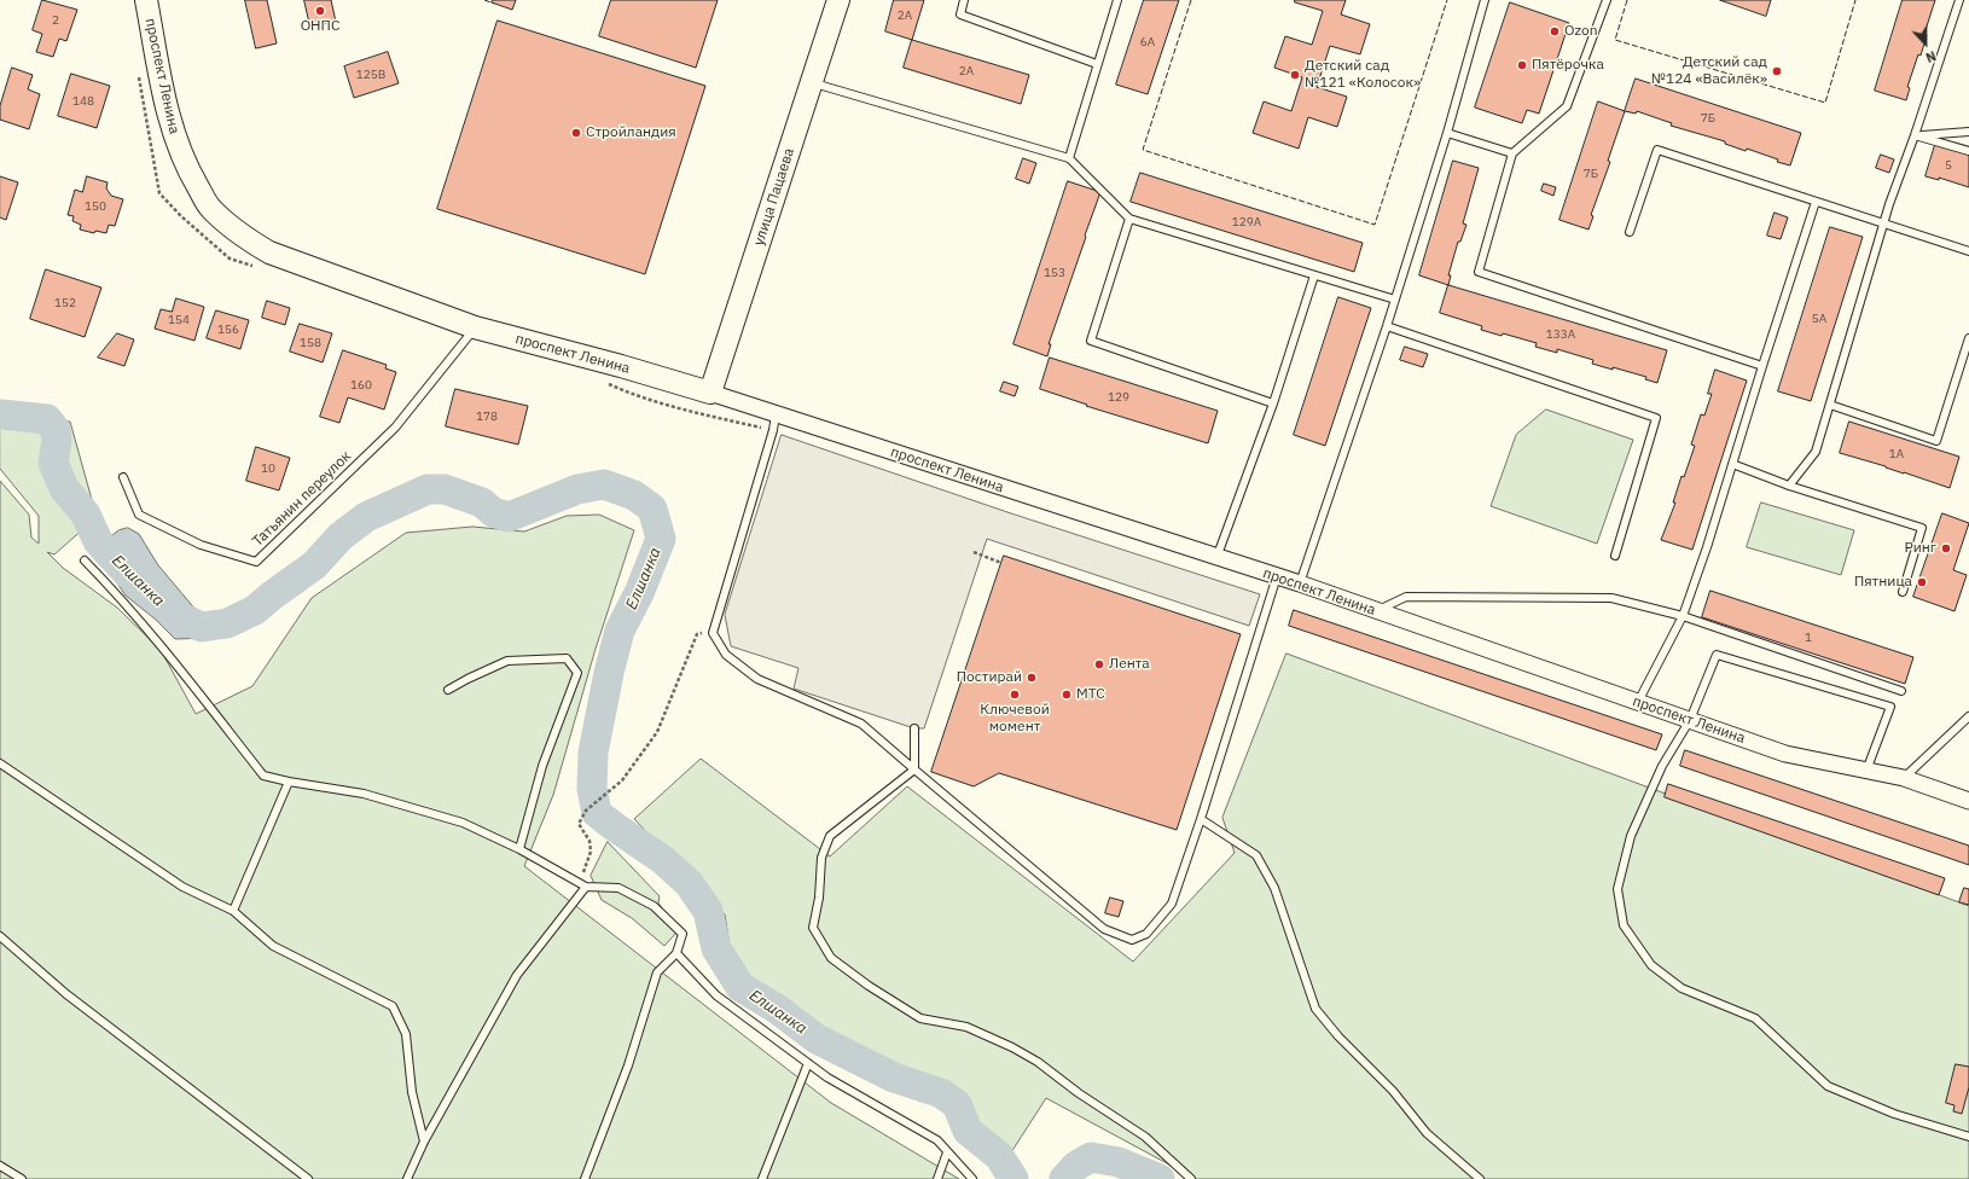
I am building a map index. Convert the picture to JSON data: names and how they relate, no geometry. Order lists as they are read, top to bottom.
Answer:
{
  "streets": {
    "street": ["проспект Ленина", "улица Пацаева"],
    "lane": ["Татьянин переулок"]
  },
  "crossings": [
    ["проспект Ленина", "улица Пацаева"],
    ["проспект Ленина", "Татьянин переулок"]
  ],
  "water": ["Елшанка"],
  "places": [
    "ОНПС",
    "Ozon",
    "Пятёрочка",
    "Детский сад №124 «Василёк»",
    "Детский сад №121 «Колосок»",
    "Стройландия",
    "Ринг",
    "Пятница",
    "Лента",
    "Постирай",
    "Ключевой момент",
    "МТС"
  ],
  "house_numbers": [
    "2А",
    "2",
    "6А",
    "2А",
    "125В",
    "148",
    "7Б",
    "5",
    "7Б",
    "150",
    "129А",
    "153",
    "152",
    "5А",
    "154",
    "156",
    "133А",
    "158",
    "160",
    "129",
    "178",
    "1А",
    "10",
    "1"
  ],
  "north": "bottom"
}
